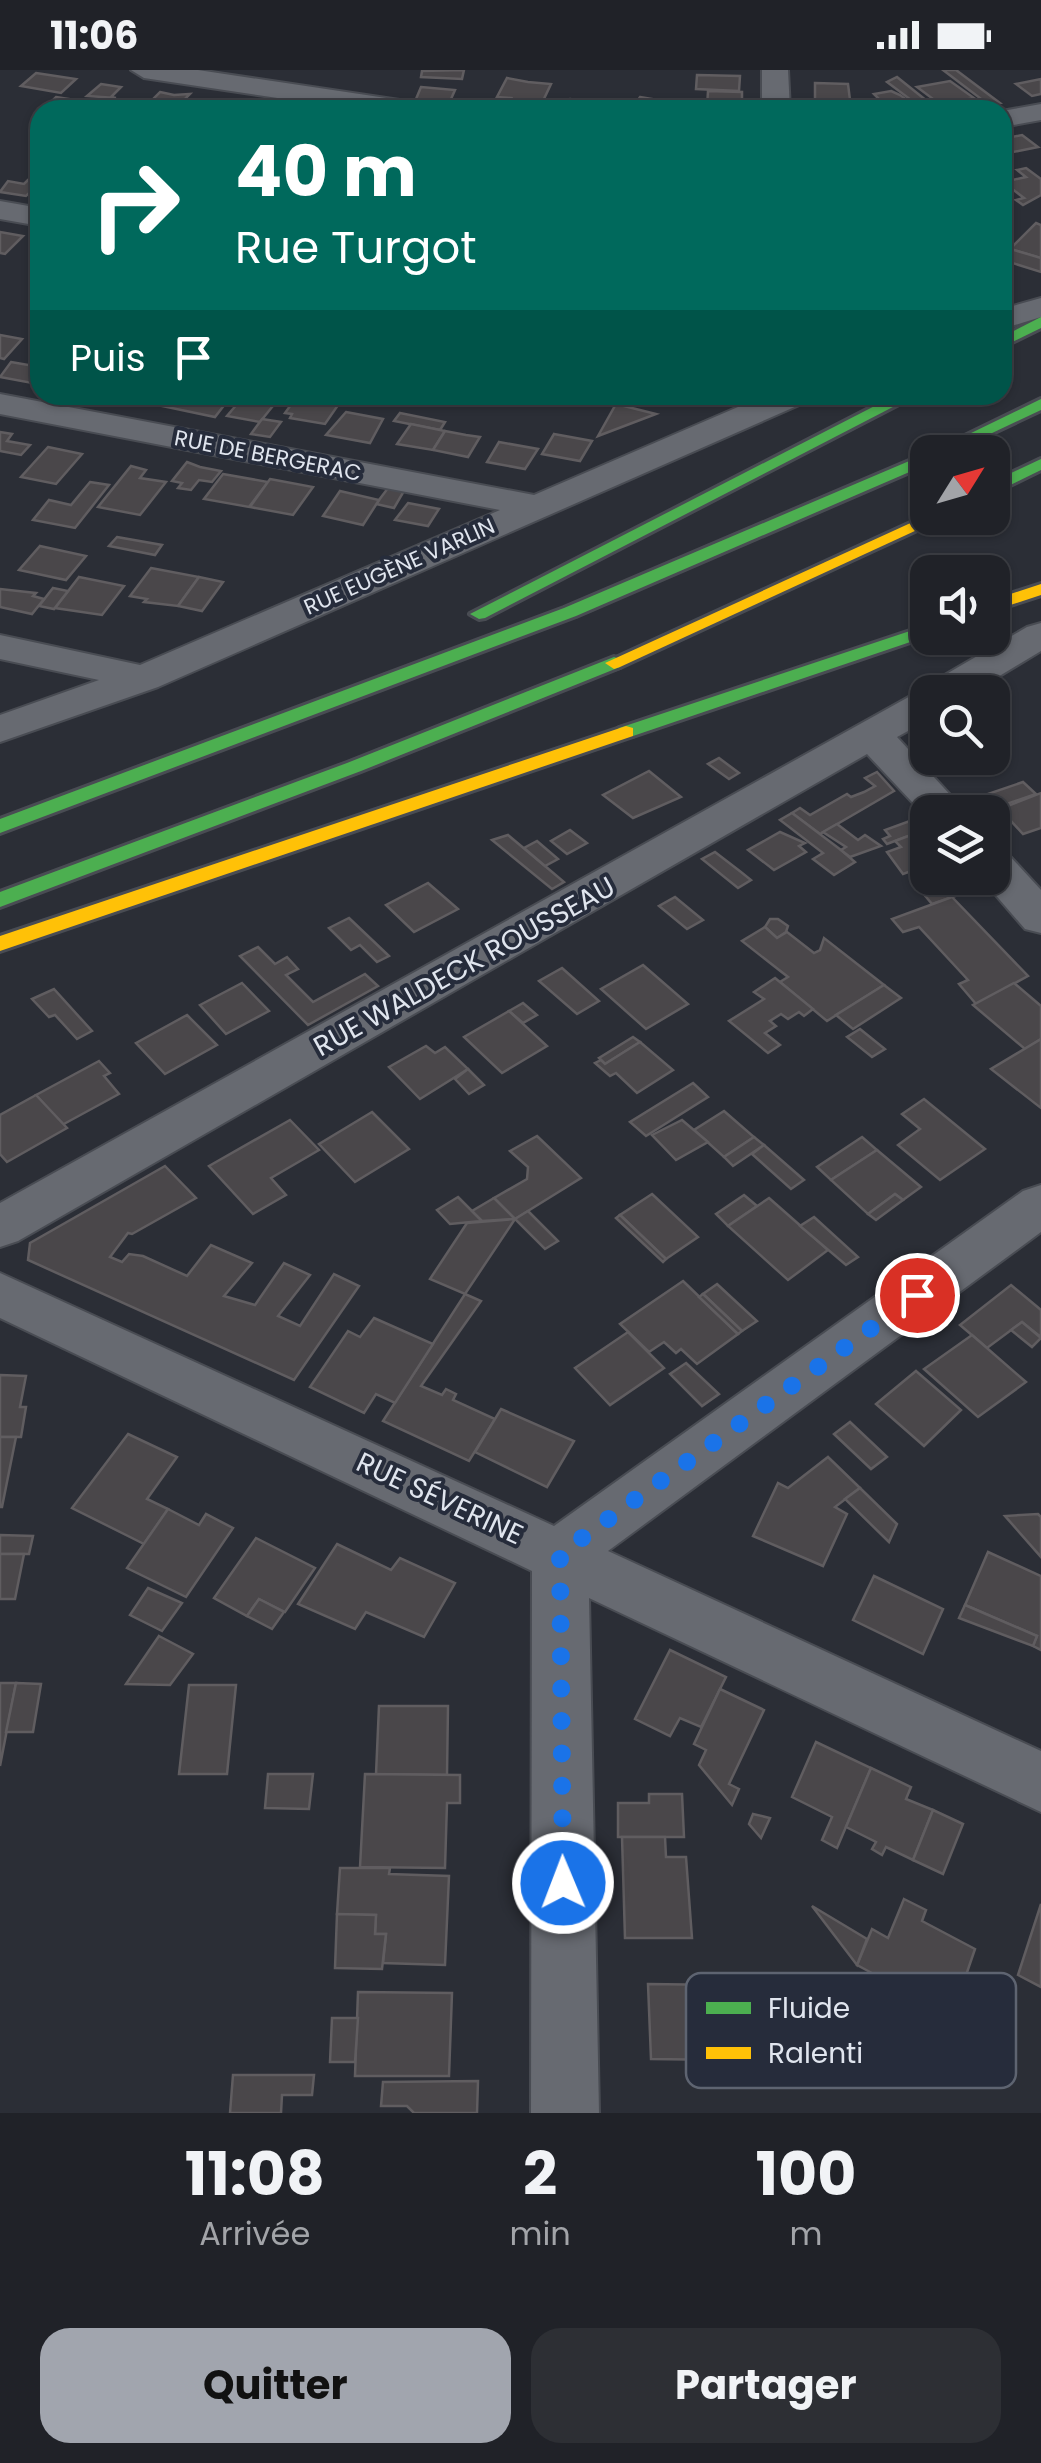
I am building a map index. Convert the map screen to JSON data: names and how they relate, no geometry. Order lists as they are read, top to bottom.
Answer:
{
  "streets": {
    "street": [
      "RUE DE BERGERAC",
      "RUE EUGÈNE VARLIN",
      "RUE WALDECK ROUSSEAU",
      "RUE SÉVERINE"
    ]
  },
  "crossings": [
    ["RUE DE BERGERAC", "RUE EUGÈNE VARLIN"]
  ],
  "legend": ["Fluide", "Ralenti"],
  "north": "top right",
  "page": {
    "status": "11:06",
    "turn": ["40 m", "Rue Turgot"],
    "then": "Puis",
    "eta": [
      "11:08",
      "Arrivée",
      "2",
      "min",
      "100",
      "m"
    ],
    "buttons": ["Quitter", "Partager"]
  }
}
